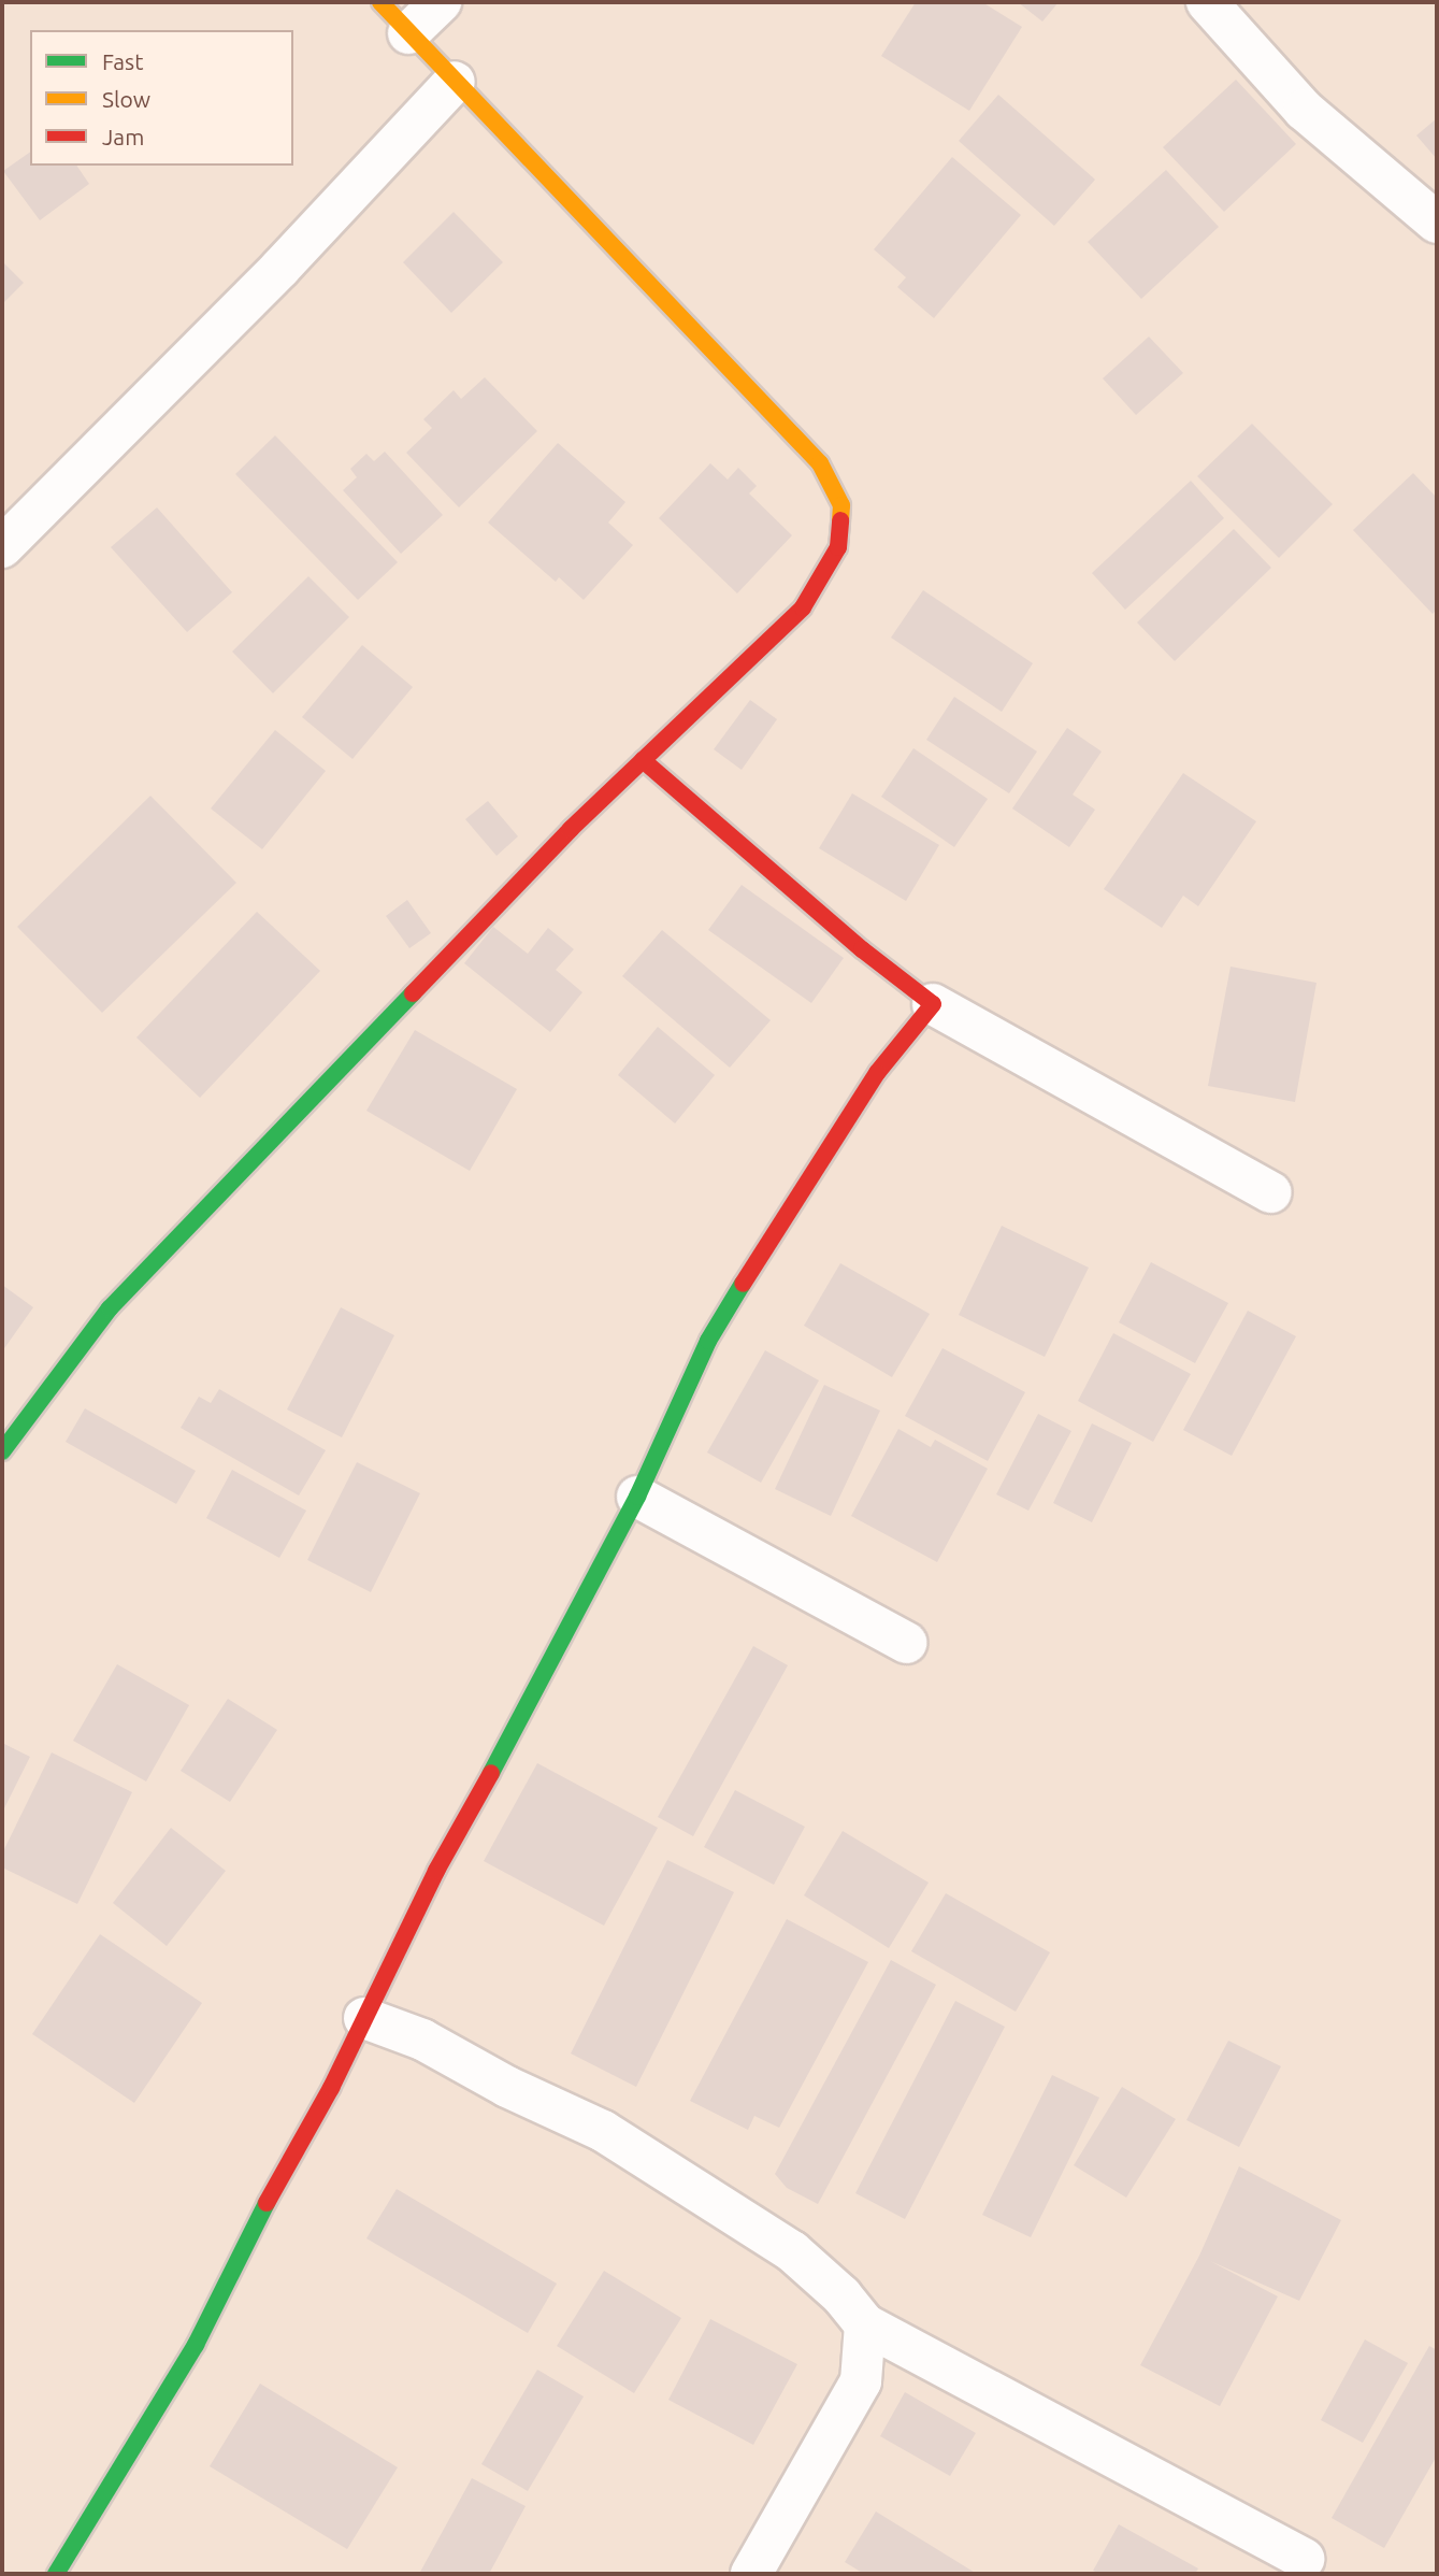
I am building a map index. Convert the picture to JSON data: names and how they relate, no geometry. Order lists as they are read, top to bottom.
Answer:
{
  "legend": ["Fast", "Slow", "Jam"]
}
